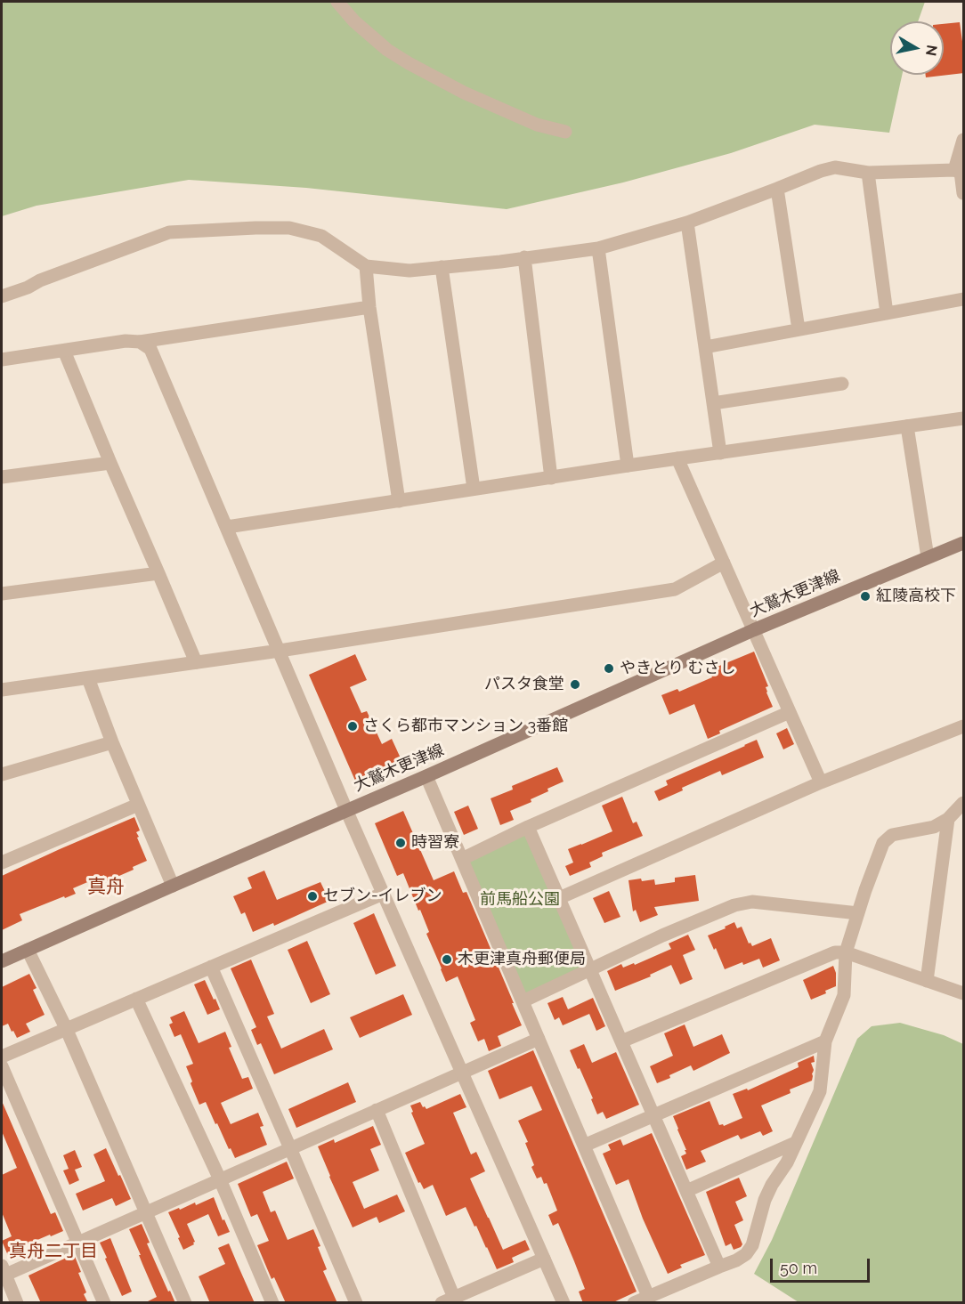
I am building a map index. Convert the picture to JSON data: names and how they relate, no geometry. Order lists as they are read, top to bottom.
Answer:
{
  "streets": {
    "main road": ["大鷲木更津線"]
  },
  "districts": ["真舟", "真舟二丁目"],
  "parks": ["前馬船公園"],
  "places": [
    "紅陵高校下",
    "やきとり むさし",
    "パスタ食堂",
    "さくら都市マンション 3番館",
    "時習寮",
    "セブン-イレブン",
    "木更津真舟郵便局"
  ],
  "scale_bar": "50 m",
  "north": "right"
}
